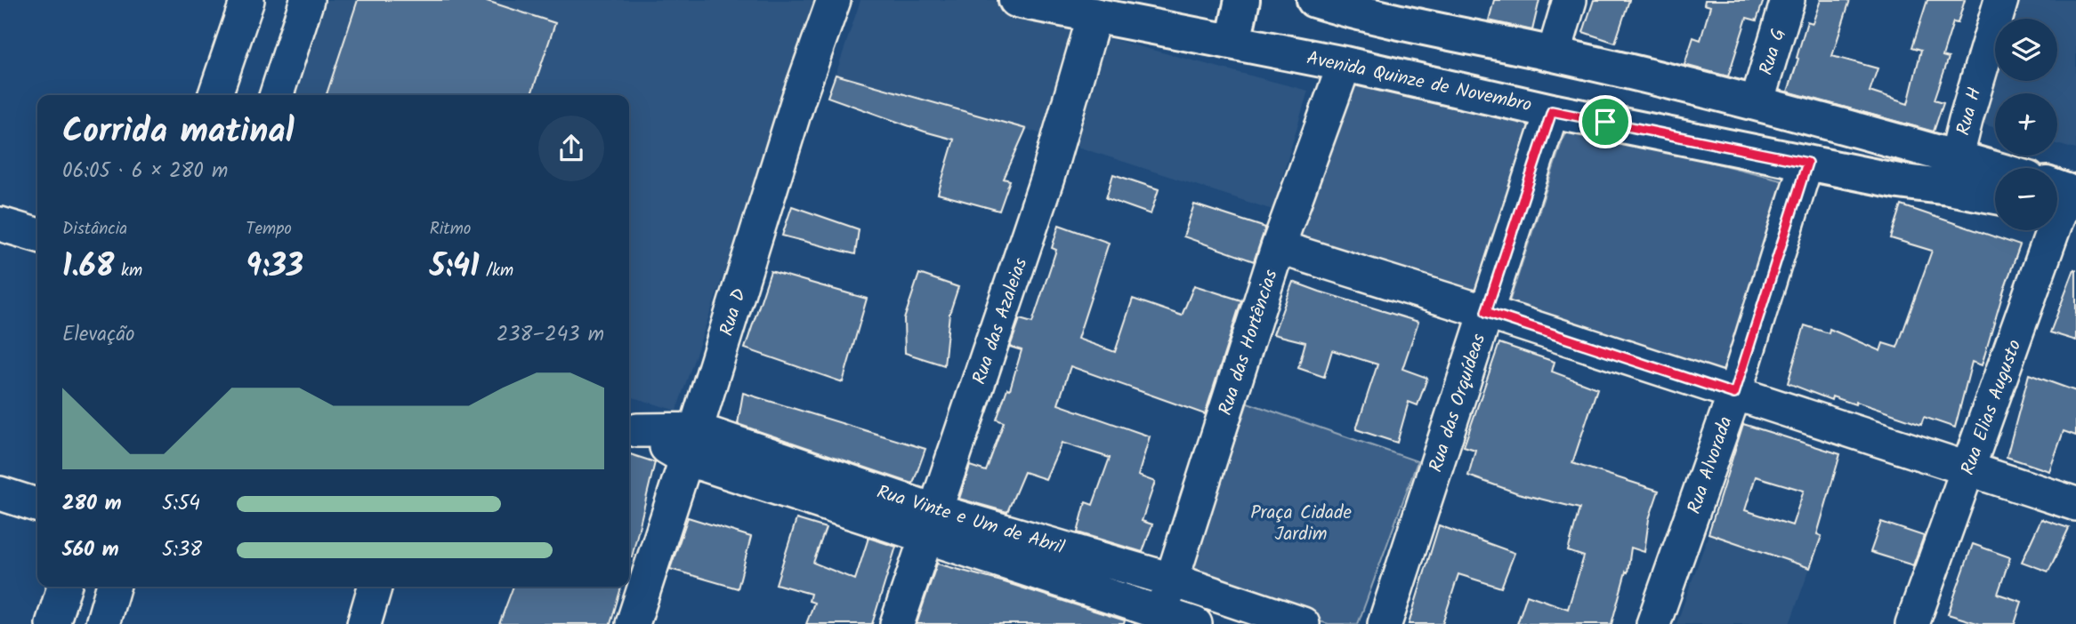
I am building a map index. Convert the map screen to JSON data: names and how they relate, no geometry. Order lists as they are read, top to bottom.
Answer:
{
  "streets": {
    "main road": ["Avenida Quinze de Novembro"],
    "street": [
      "Rua G",
      "Rua H",
      "Rua D",
      "Rua das Azaleias",
      "Rua das Hortências",
      "Rua das Orquídeas",
      "Rua Elias Augusto",
      "Rua Alvorada",
      "Rua Vinte e Um de Abril"
    ]
  },
  "crossings": [
    ["Rua G", "Avenida Quinze de Novembro"],
    ["Avenida Quinze de Novembro", "Rua H"],
    ["Avenida Quinze de Novembro", "Rua das Azaleias"],
    ["Avenida Quinze de Novembro", "Rua das Hortências"],
    ["Avenida Quinze de Novembro", "Rua das Orquídeas"],
    ["Avenida Quinze de Novembro", "Rua Alvorada"],
    ["Rua D", "Rua Vinte e Um de Abril"],
    ["Rua das Azaleias", "Rua Vinte e Um de Abril"],
    ["Rua das Hortências", "Rua Vinte e Um de Abril"]
  ],
  "parks": ["Praça Cidade Jardim"],
  "page": {
    "map_buttons": ["+", "−"],
    "heading": ["Corrida matinal", "06:05 · 6 × 280 m"],
    "stats": [
      ["Distância", "1.68 km"],
      ["Tempo", "9:33"],
      ["Ritmo", "5:41 /km"]
    ],
    "chart": ["Elevação", "238–243 m"],
    "list": [
      {
        "name": "280 m",
        "note": "5:54"
      },
      {
        "name": "560 m",
        "note": "5:38"
      }
    ]
  }
}
